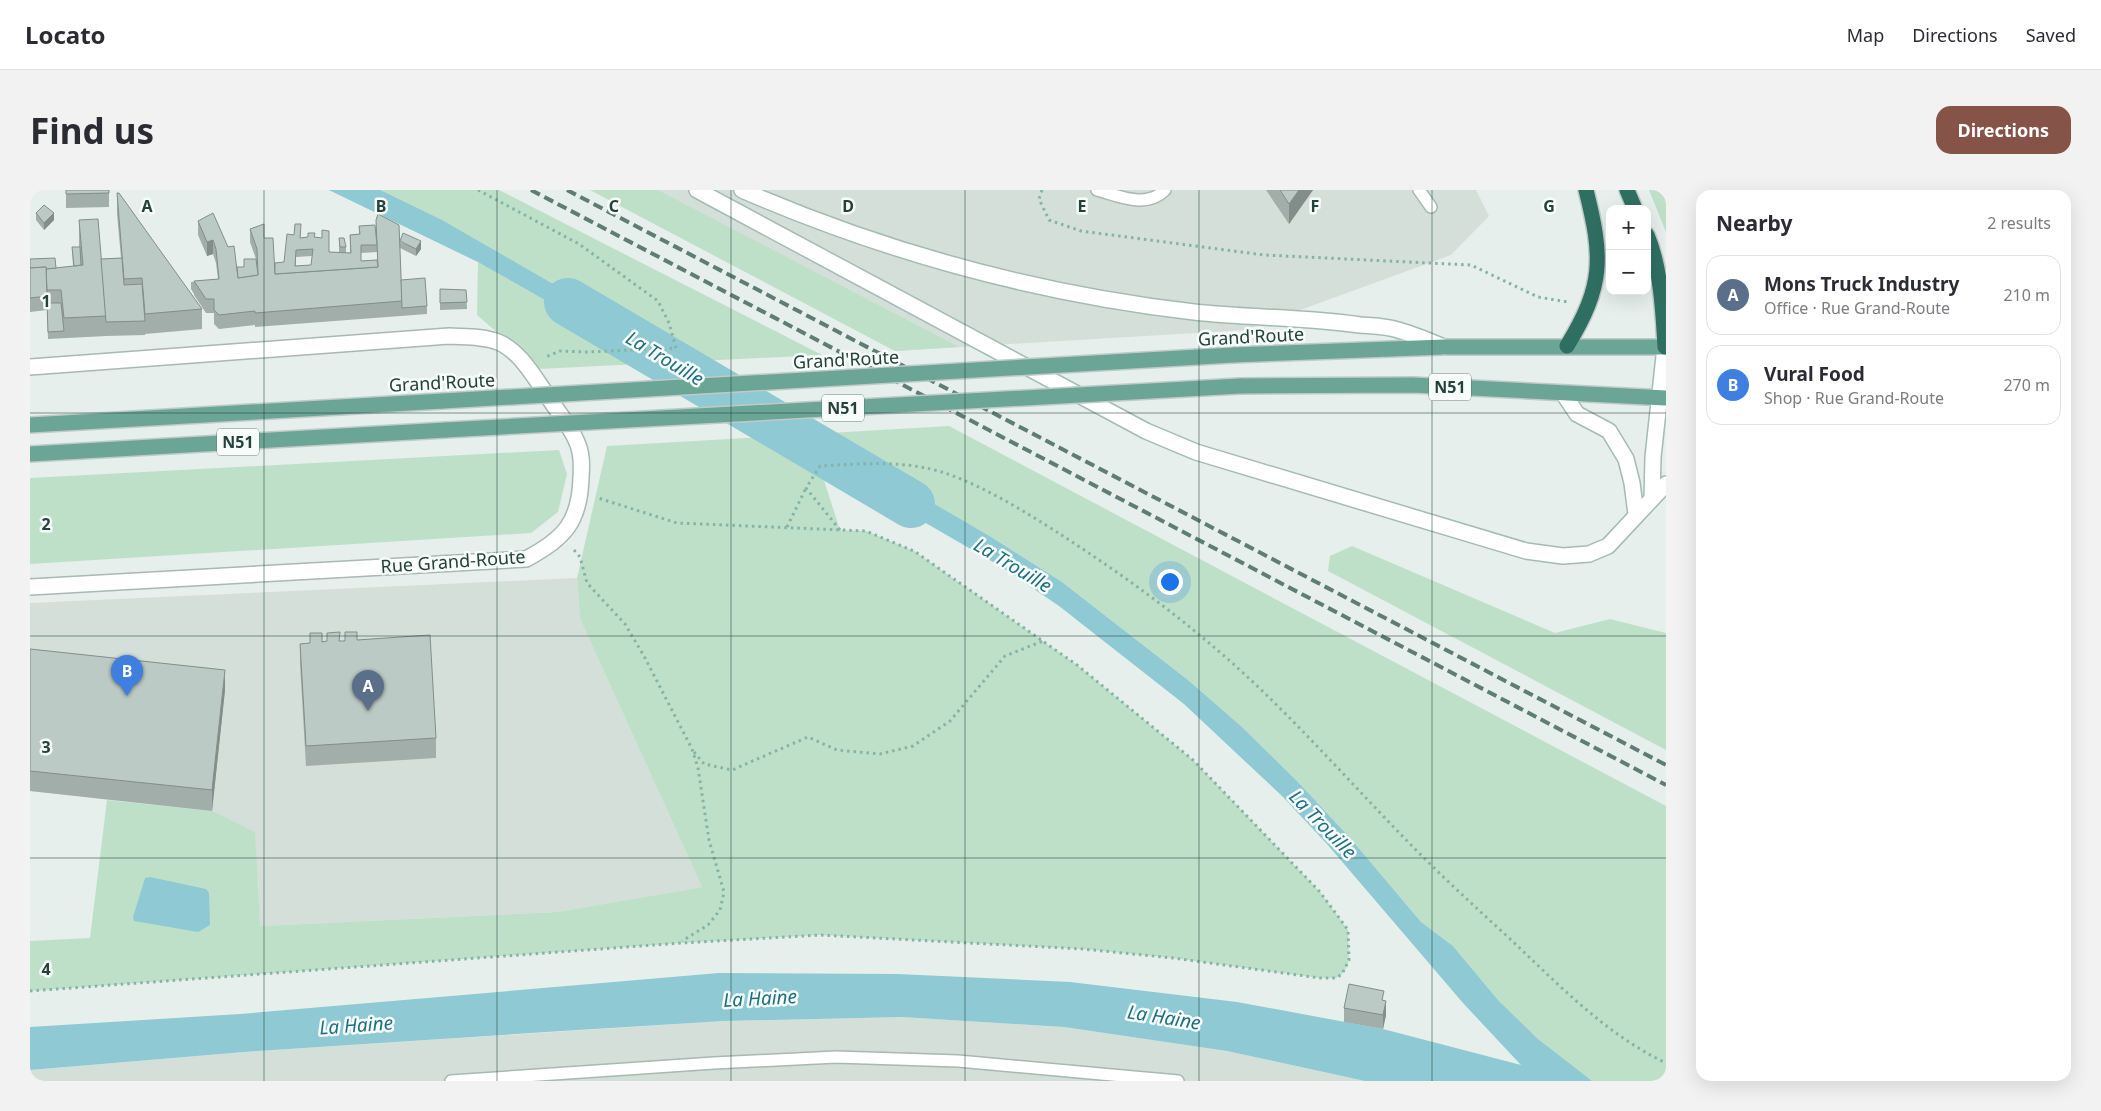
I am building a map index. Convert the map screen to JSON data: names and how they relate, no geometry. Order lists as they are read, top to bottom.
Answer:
{
  "streets": {
    "main road": ["Grand'Route", "N51"],
    "street": ["Rue Grand-Route"]
  },
  "water": ["La Trouille", "La Haine"],
  "page": {
    "header": "Locato",
    "nav": ["Map", "Directions", "Saved"],
    "buttons": "Directions",
    "title": "Find us",
    "heading": ["Nearby", "2 results"],
    "map_buttons": ["+", "−"],
    "list": [
      {
        "mark": "A",
        "name": "Mons Truck Industry",
        "note": "Office · Rue Grand-Route",
        "value": "210 m"
      },
      {
        "mark": "B",
        "name": "Vural Food",
        "note": "Shop · Rue Grand-Route",
        "value": "270 m"
      }
    ],
    "pins": ["B", "A"]
  },
  "grid": {
    "columns": [
      "A",
      "B",
      "C",
      "D",
      "E",
      "F",
      "G"
    ],
    "rows": [
      "1",
      "2",
      "3",
      "4"
    ]
  }
}
